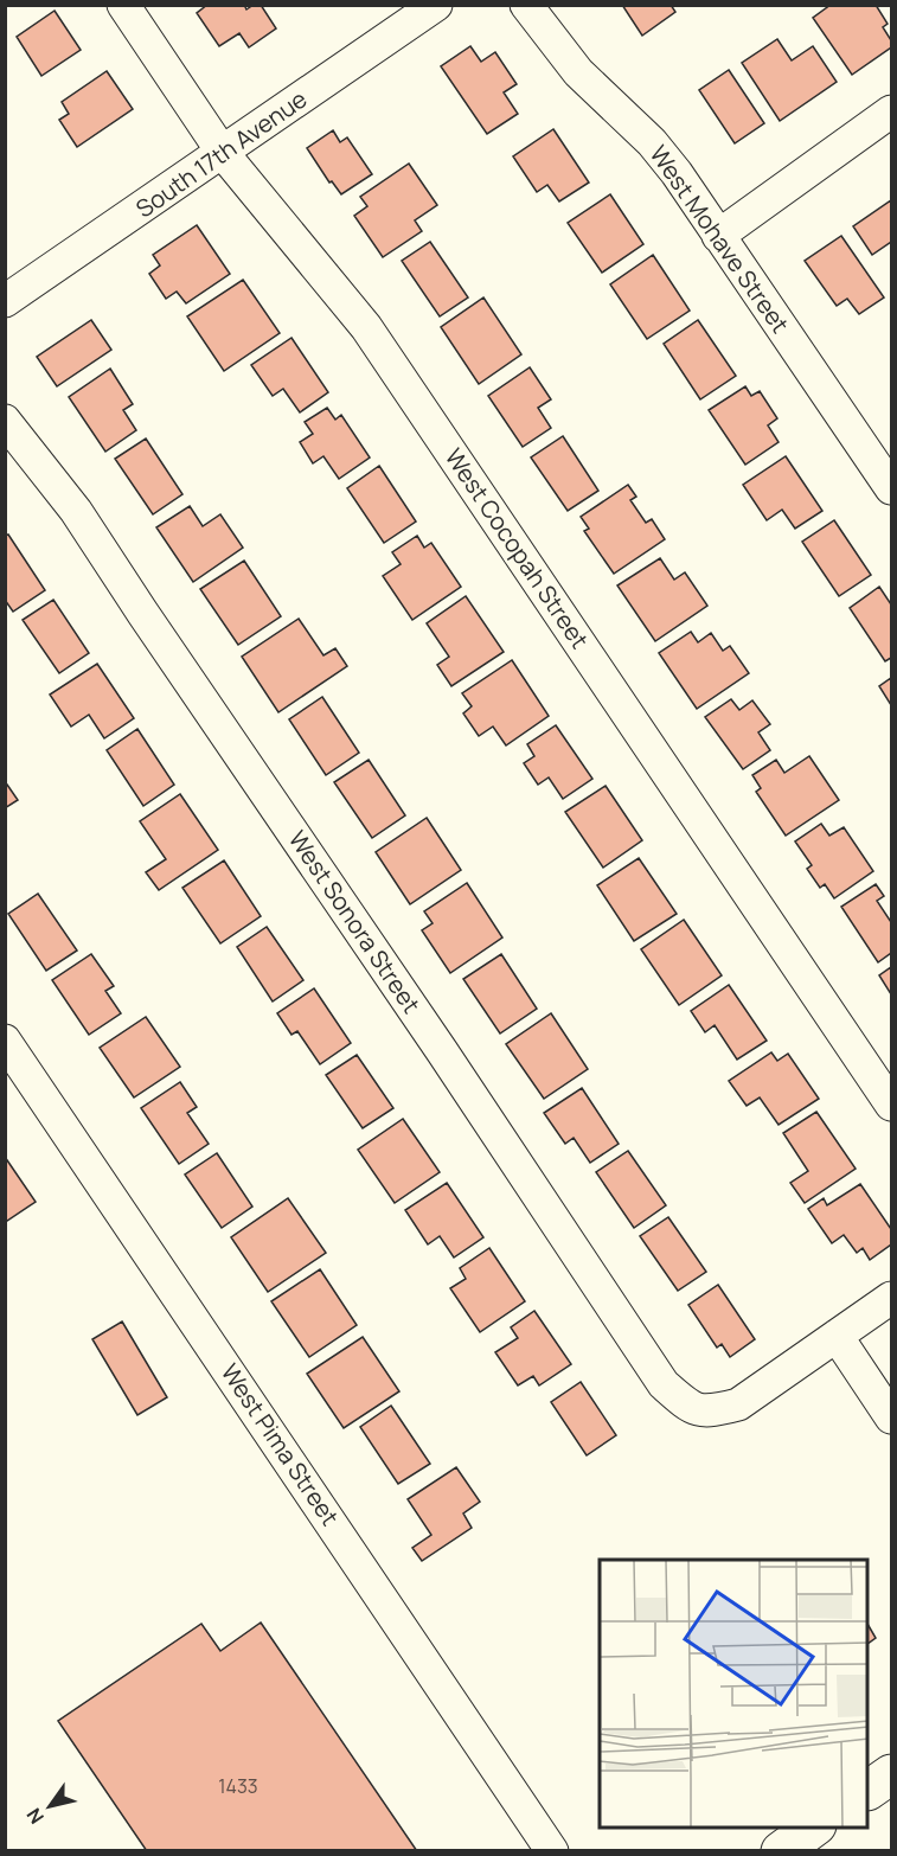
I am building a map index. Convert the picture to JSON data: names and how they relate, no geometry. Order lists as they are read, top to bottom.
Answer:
{
  "streets": {
    "street": [
      "South 17th Avenue",
      "West Mohave Street",
      "West Cocopah Street",
      "West Sonora Street",
      "West Pima Street"
    ]
  },
  "crossings": [
    ["South 17th Avenue", "West Cocopah Street"]
  ],
  "house_numbers": ["1433"],
  "north": "bottom left"
}
